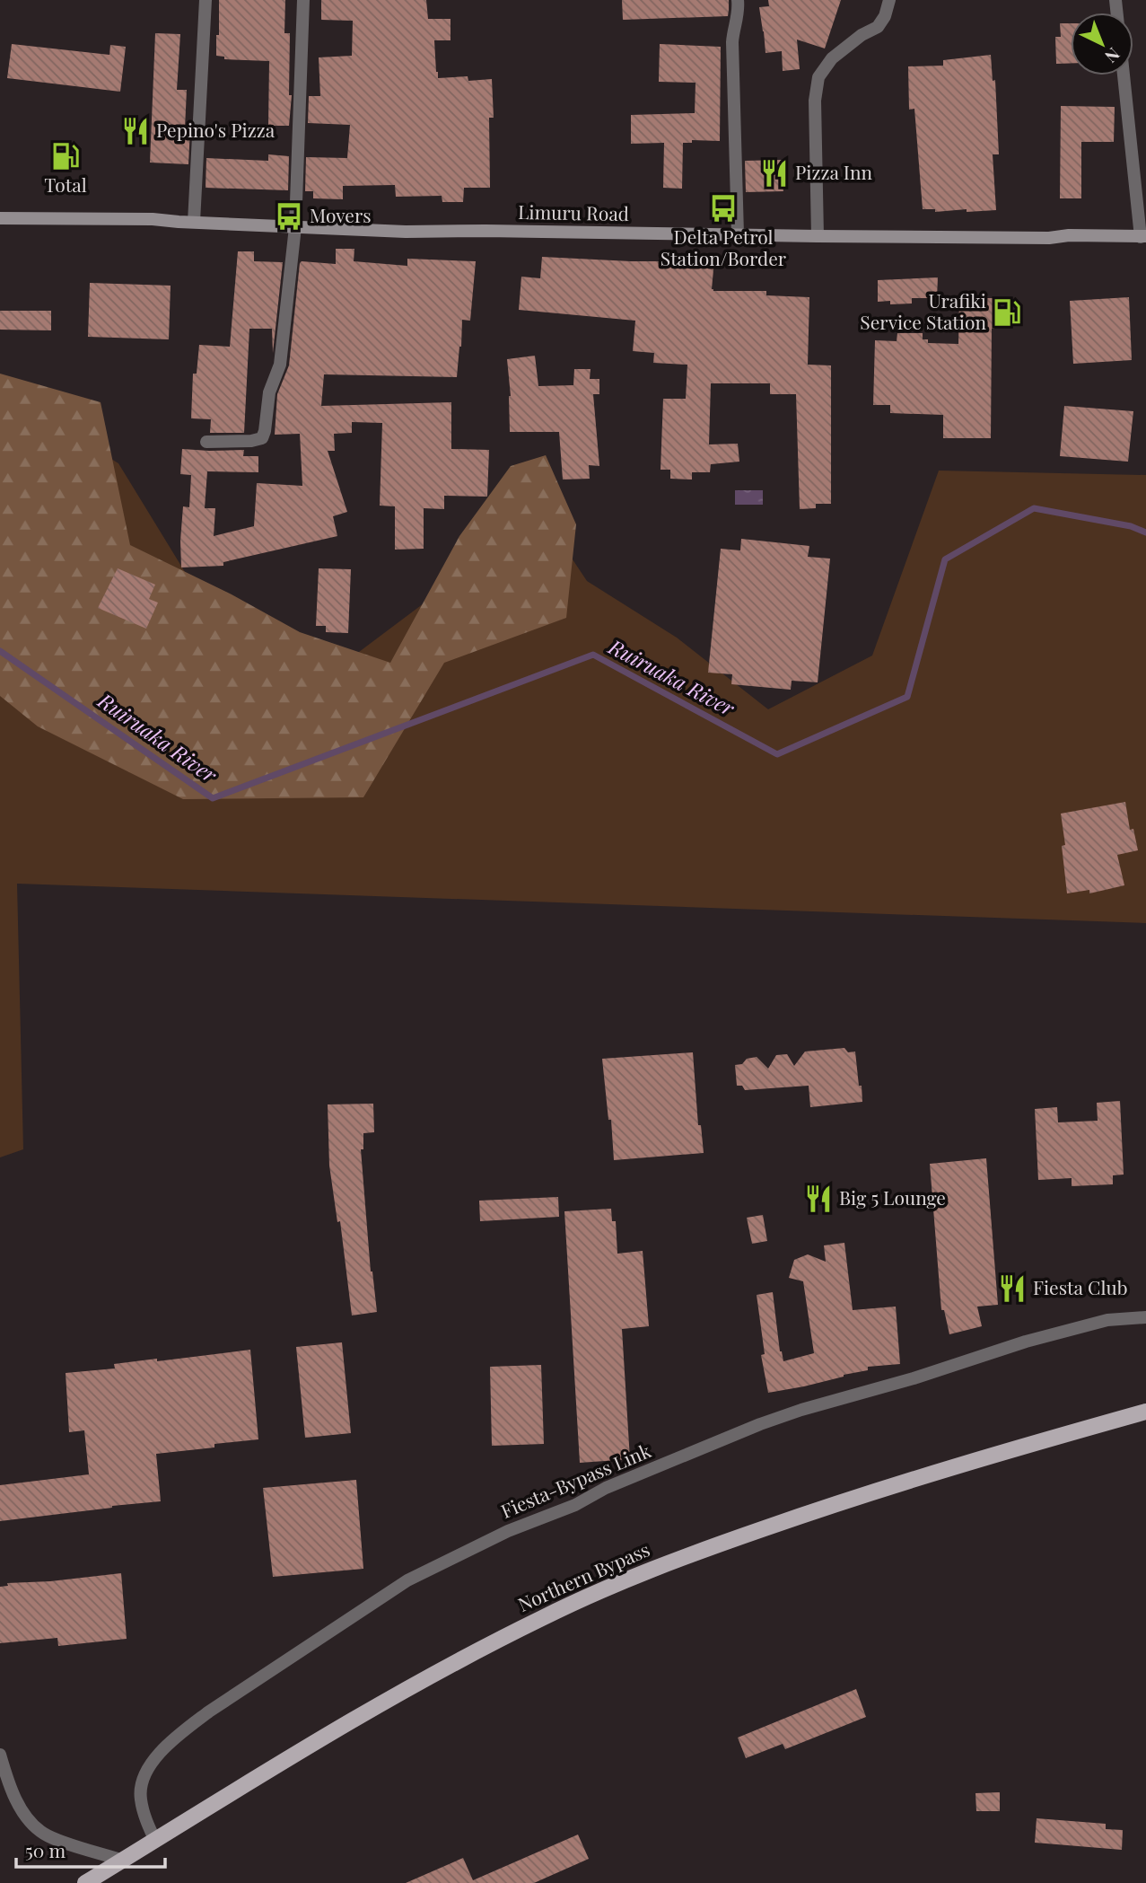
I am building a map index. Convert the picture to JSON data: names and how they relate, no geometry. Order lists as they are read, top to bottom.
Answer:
{
  "streets": {
    "main road": ["Limuru Road", "Northern Bypass"],
    "street": ["Fiesta-Bypass Link"]
  },
  "crossings": [
    ["Fiesta-Bypass Link", "Northern Bypass"]
  ],
  "water": ["Ruiruaka River"],
  "places": {
    "restaurant": [
      "Pepino's Pizza",
      "Pizza Inn",
      "Big 5 Lounge",
      "Fiesta Club"
    ],
    "fuel station": ["Total", "Urafiki Service Station"],
    "bus stop": ["Delta Petrol Station/Border", "Movers"]
  },
  "scale_bar": "50 m",
  "north": "bottom right"
}
